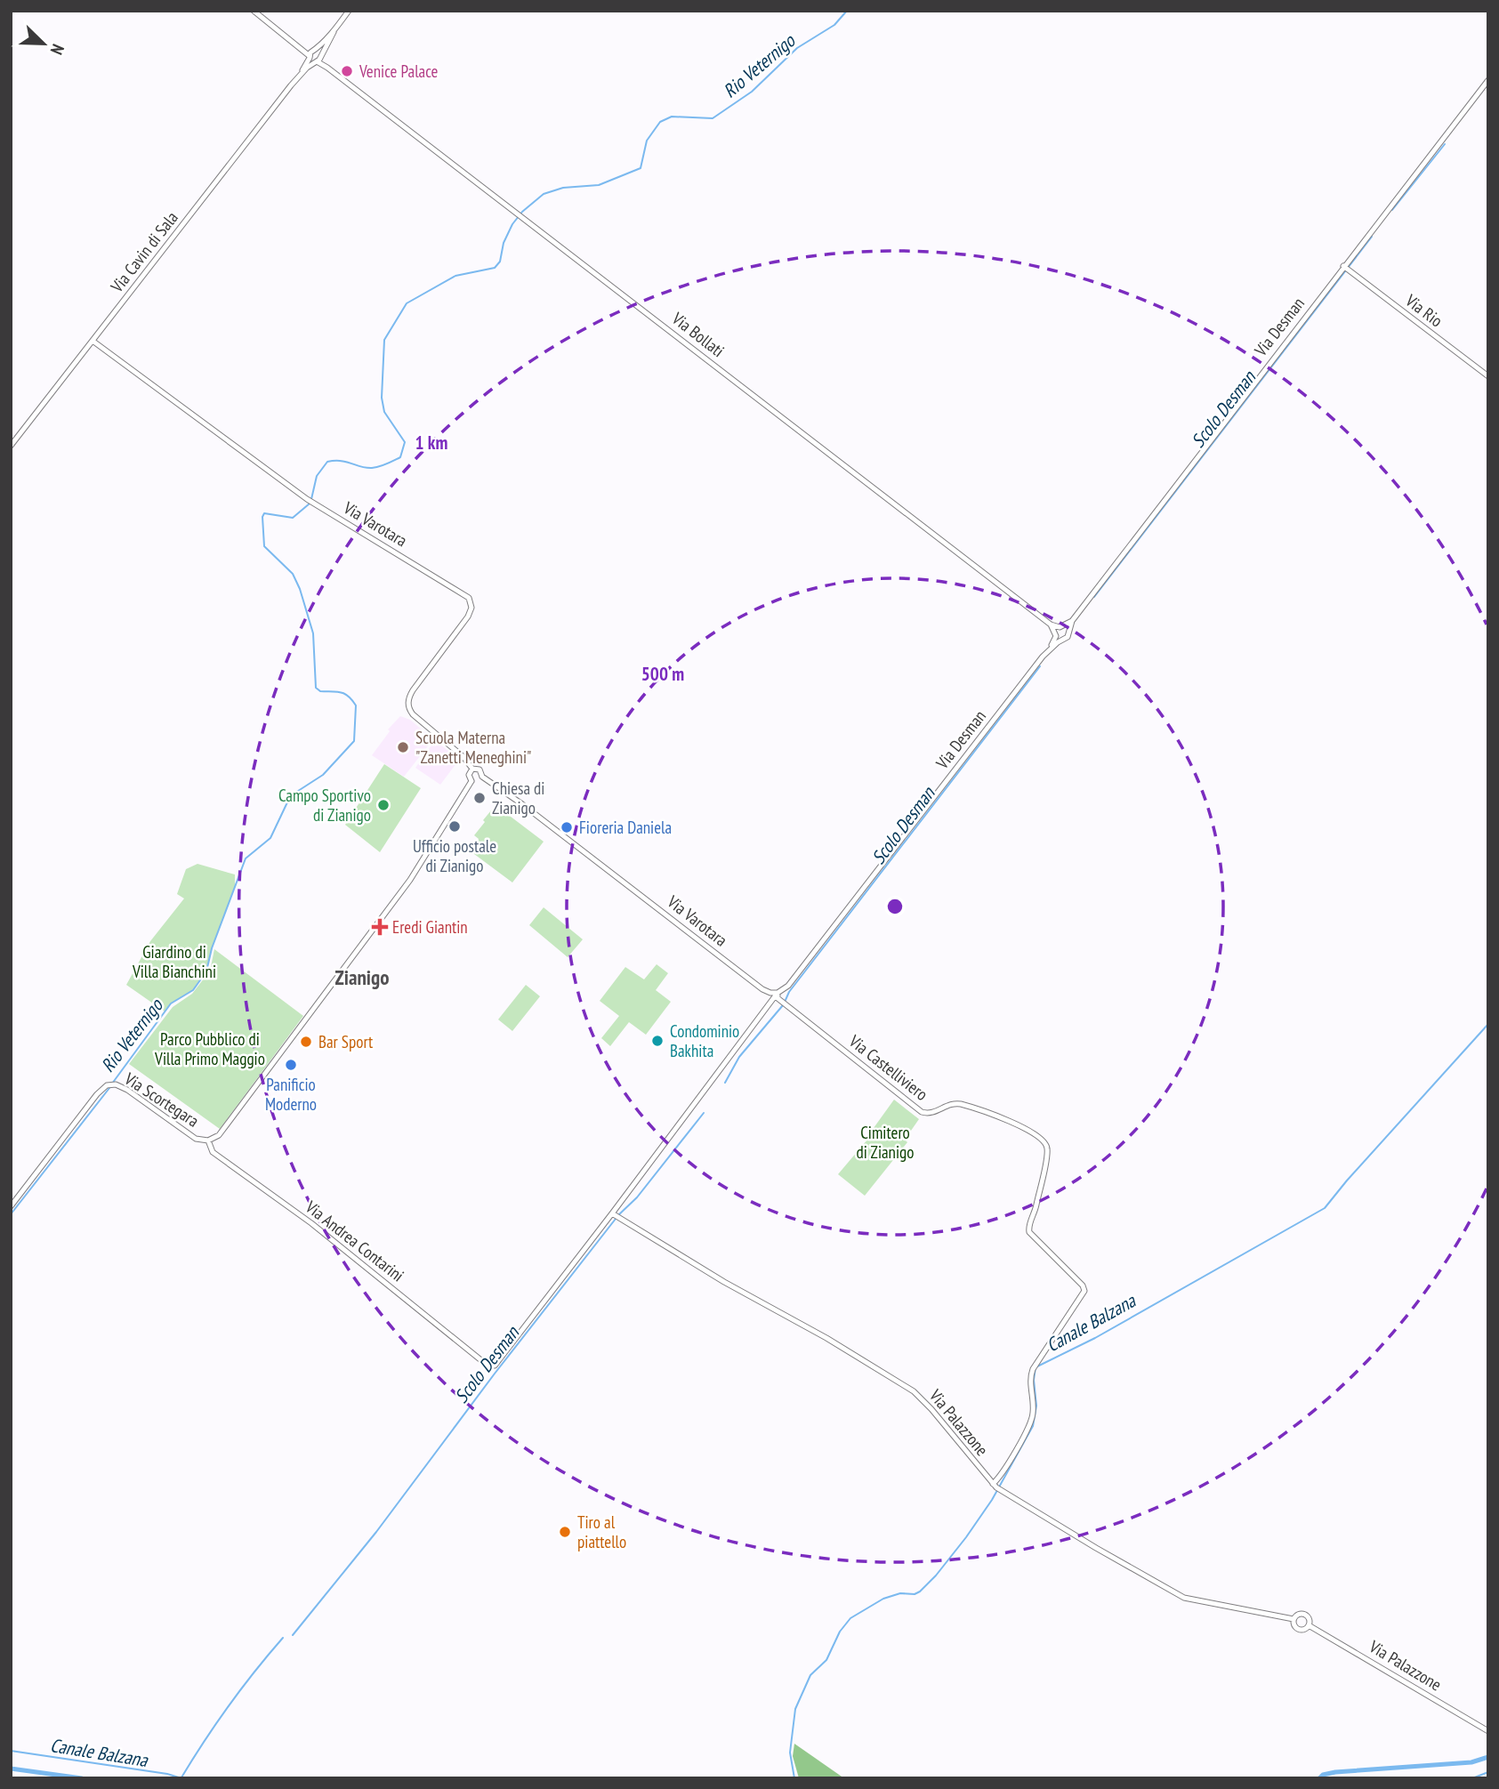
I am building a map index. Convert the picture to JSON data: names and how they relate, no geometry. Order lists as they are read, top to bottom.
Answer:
{
  "streets": {
    "street": [
      "Via Cavin di Sala",
      "Via Rio",
      "Via Desman",
      "Via Bollati",
      "Via Varotara",
      "Via Castelliviero",
      "Via Scortegara",
      "Via Andrea Contarini",
      "Via Palazzone"
    ]
  },
  "crossings": [
    ["Via Cavin di Sala", "Via Bollati"],
    ["Via Cavin di Sala", "Via Varotara"],
    ["Via Rio", "Via Desman"],
    ["Via Desman", "Via Bollati"],
    ["Via Desman", "Via Varotara"],
    ["Via Desman", "Via Castelliviero"],
    ["Via Desman", "Via Andrea Contarini"],
    ["Via Desman", "Via Palazzone"],
    ["Via Varotara", "Via Castelliviero"],
    ["Via Varotara", "Via Scortegara"],
    ["Via Castelliviero", "Via Palazzone"],
    ["Via Scortegara", "Via Andrea Contarini"]
  ],
  "districts": ["Zianigo"],
  "water": ["Rio Veternigo", "Scolo Desman", "Canale Balzana"],
  "parks": ["Giardino di Villa Bianchini", "Parco Pubblico di Villa Primo Maggio", "Cimitero di Zianigo"],
  "places": {
    "other": [
      "Venice Palace",
      "Scuola Materna \"Zanetti Meneghini\"",
      "Chiesa di Zianigo",
      "Campo Sportivo di Zianigo",
      "Ufficio postale di Zianigo",
      "Fioreria Daniela",
      "Condominio Bakhita",
      "Bar Sport",
      "Panificio Moderno",
      "Tiro al piattello"
    ],
    "health": ["Eredi Giantin"]
  },
  "north": "bottom right",
  "rings": ["1 km", "500 m"]
}
